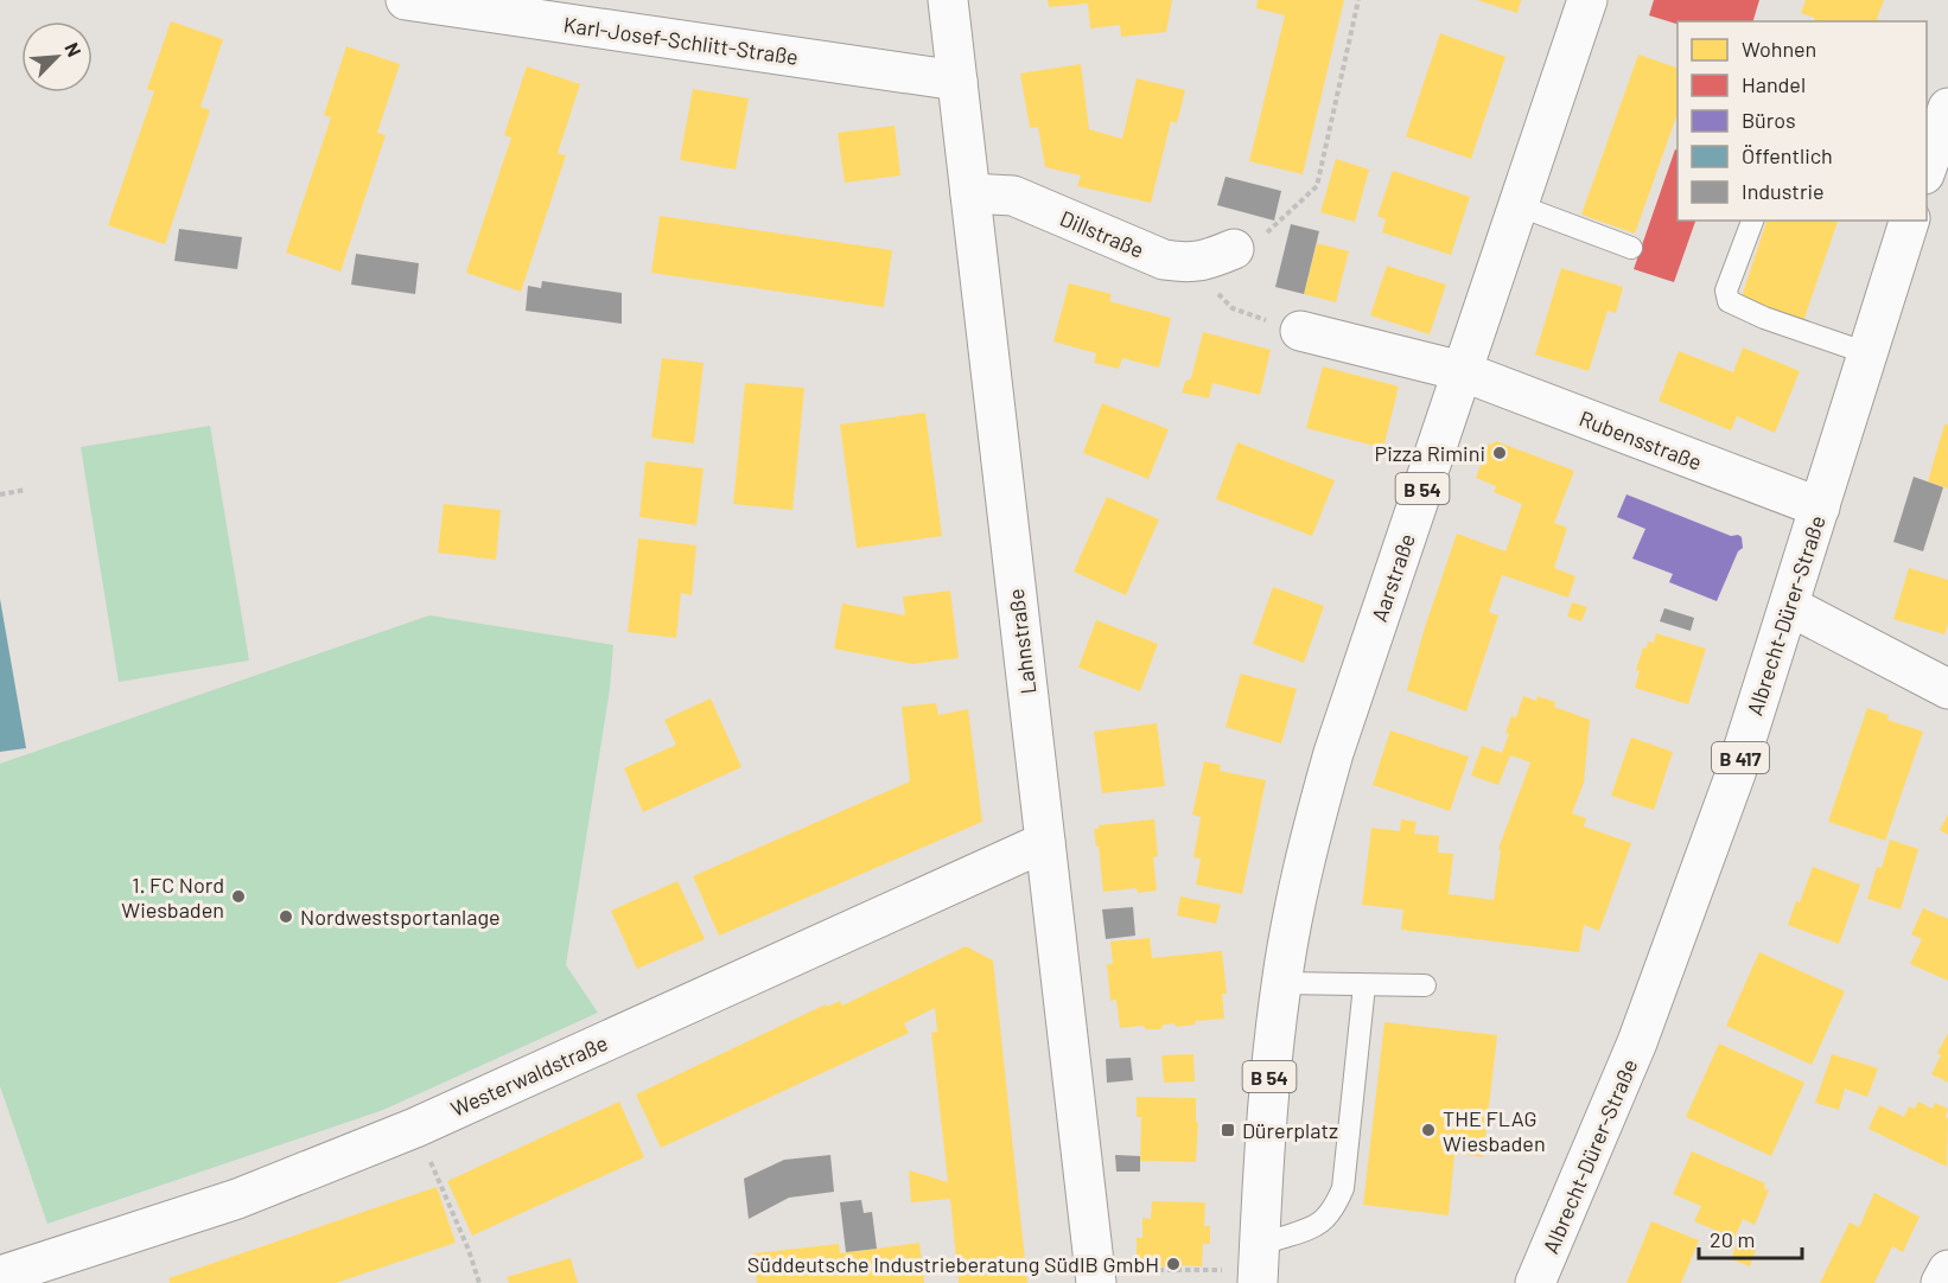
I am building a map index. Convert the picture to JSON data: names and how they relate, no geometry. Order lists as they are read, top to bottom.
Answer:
{
  "streets": {
    "street": [
      "Karl-Josef-Schlitt-Straße",
      "Dillstraße",
      "Rubensstraße",
      "B 54",
      "Aarstraße",
      "Albrecht-Dürer-Straße",
      "Lahnstraße",
      "B 417",
      "Westerwaldstraße"
    ]
  },
  "crossings": [
    ["Karl-Josef-Schlitt-Straße", "Lahnstraße"],
    ["Dillstraße", "Lahnstraße"],
    ["Rubensstraße", "Aarstraße"],
    ["Rubensstraße", "Albrecht-Dürer-Straße"],
    ["Lahnstraße", "Westerwaldstraße"]
  ],
  "places": {
    "other": [
      "Pizza Rimini",
      "1. FC Nord Wiesbaden",
      "Nordwestsportanlage",
      "THE FLAG Wiesbaden",
      "Süddeutsche Industrieberatung SüdIB GmbH"
    ],
    "transit": ["Dürerplatz"]
  },
  "legend": [
    "Wohnen",
    "Handel",
    "Büros",
    "Öffentlich",
    "Industrie"
  ],
  "scale_bar": "20 m",
  "north": "top right"
}
